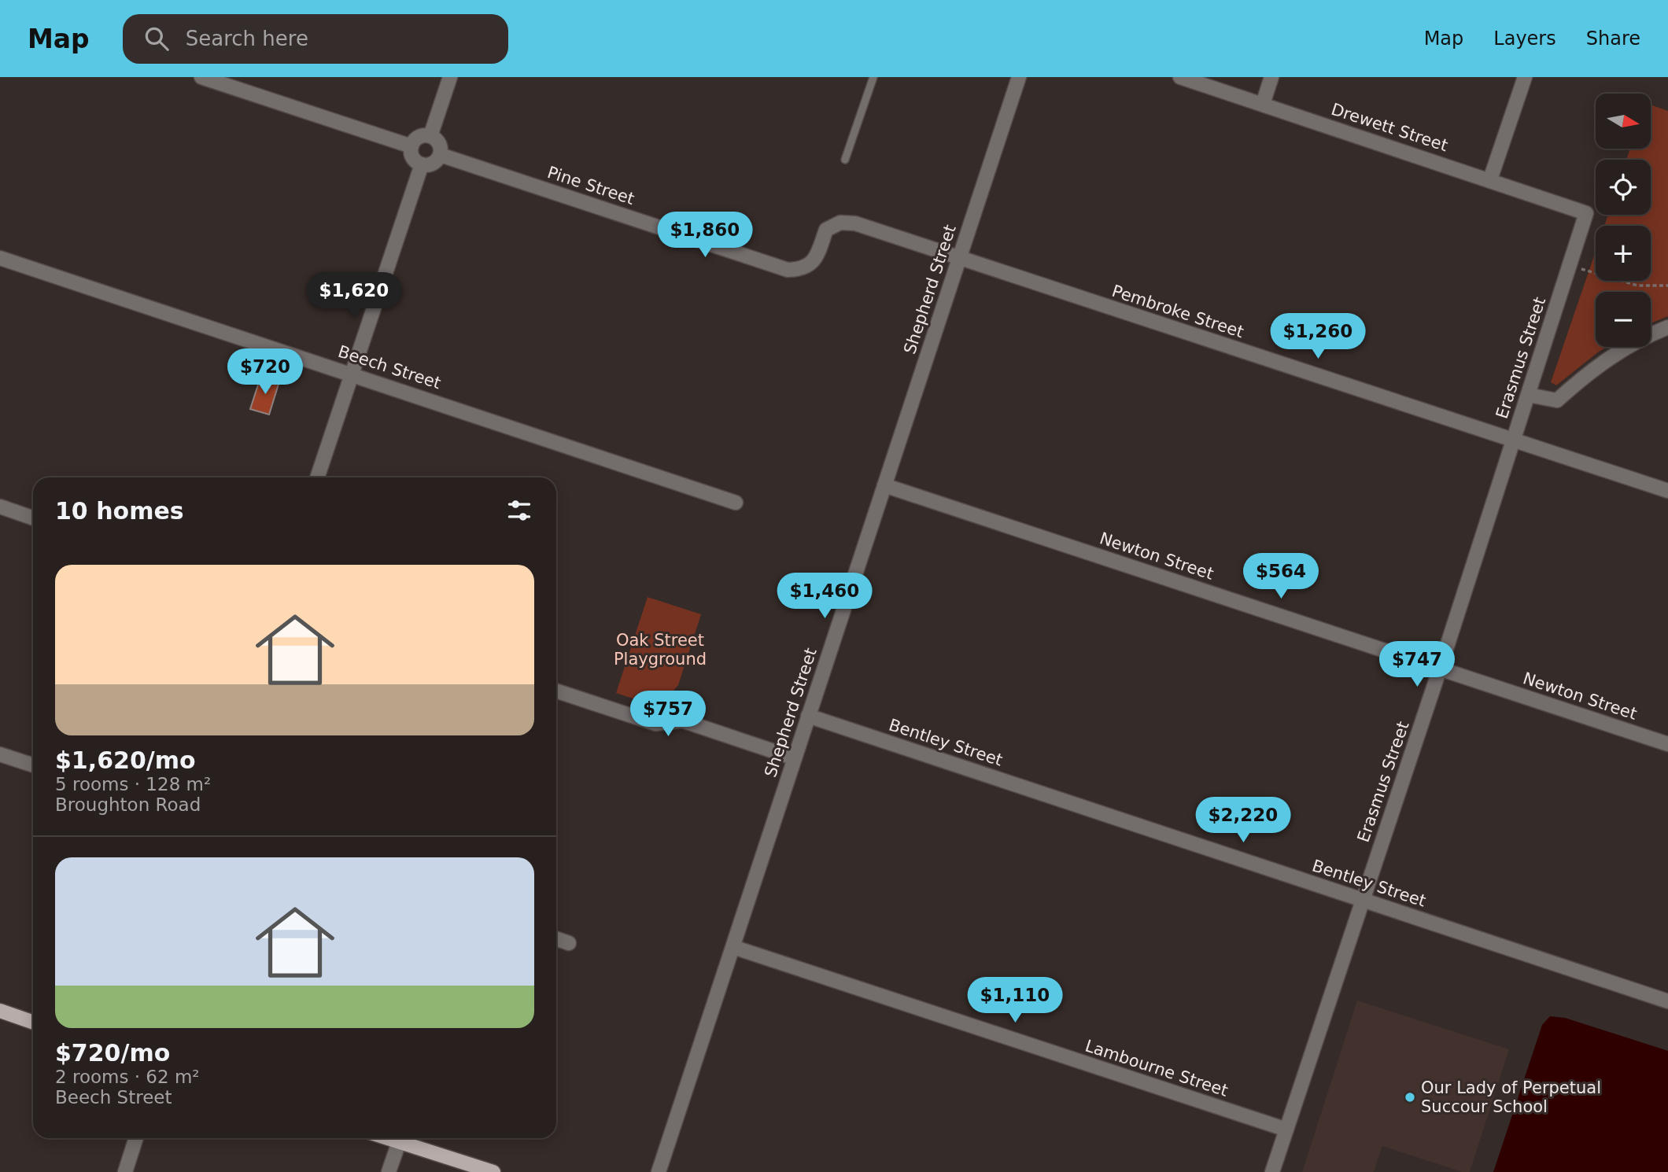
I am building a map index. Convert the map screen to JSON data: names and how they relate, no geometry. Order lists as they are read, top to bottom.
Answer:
{
  "streets": {
    "street": [
      "Drewett Street",
      "Pine Street",
      "Shepherd Street",
      "Pembroke Street",
      "Erasmus Street",
      "Beech Street",
      "Newton Street",
      "Bentley Street",
      "Lambourne Street"
    ]
  },
  "crossings": [
    ["Drewett Street", "Erasmus Street"],
    ["Pine Street", "Shepherd Street"],
    ["Pine Street", "Pembroke Street"],
    ["Shepherd Street", "Pembroke Street"],
    ["Shepherd Street", "Newton Street"],
    ["Shepherd Street", "Bentley Street"],
    ["Shepherd Street", "Lambourne Street"],
    ["Pembroke Street", "Erasmus Street"],
    ["Erasmus Street", "Newton Street"],
    ["Erasmus Street", "Bentley Street"],
    ["Erasmus Street", "Lambourne Street"]
  ],
  "parks": ["Oak Street Playground"],
  "places": ["Our Lady of Perpetual Succour School"],
  "north": "right",
  "page": {
    "header": "Map",
    "search": "Search here",
    "nav": ["Map", "Layers", "Share"],
    "map_buttons": ["+", "−"],
    "price": [
      "$1,860",
      "$1,620",
      "$1,260",
      "$720",
      "$564",
      "$1,460",
      "$747",
      "$757",
      "$2,220",
      "$1,110"
    ],
    "heading": "10 homes",
    "list": [
      {
        "name": "$1,620/mo",
        "note": "5 rooms · 128 m² · Broughton Road"
      },
      {
        "name": "$720/mo",
        "note": "2 rooms · 62 m² · Beech Street"
      }
    ]
  }
}
